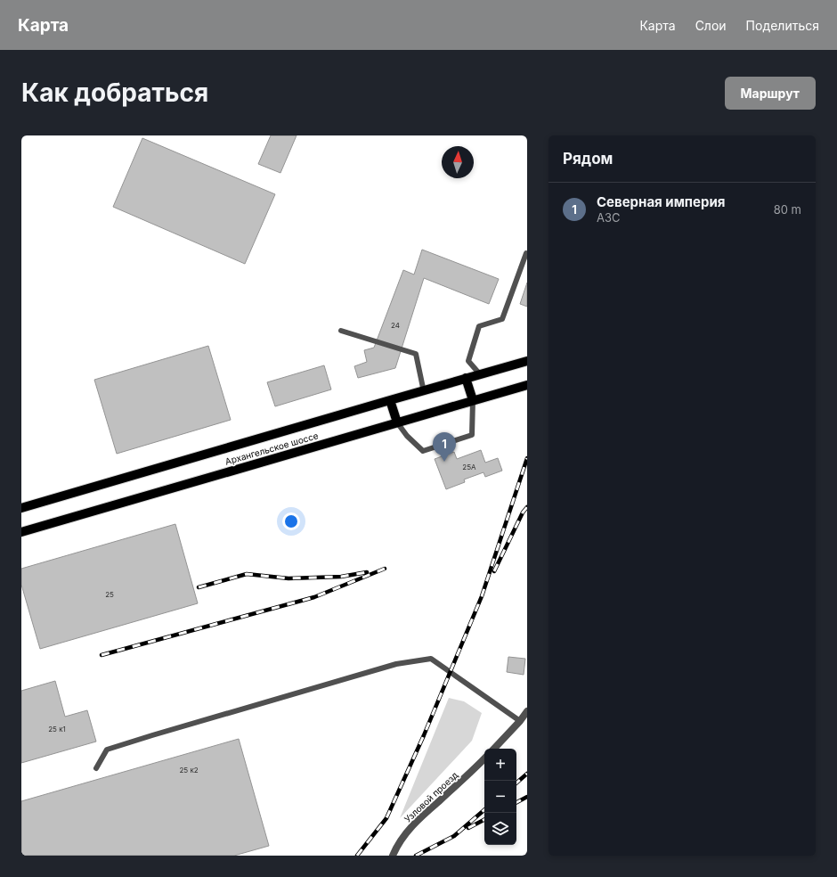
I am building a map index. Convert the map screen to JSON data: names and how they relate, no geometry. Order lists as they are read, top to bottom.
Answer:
{
  "streets": {
    "main road": ["Архангельское шоссе"],
    "street": ["Узловой проезд"]
  },
  "house_numbers": [
    "24",
    "25А",
    "25",
    "25 к1",
    "25 к2"
  ],
  "north": "top",
  "page": {
    "header": "Карта",
    "nav": ["Карта", "Слои", "Поделиться"],
    "buttons": "Маршрут",
    "title": "Как добраться",
    "heading": "Рядом",
    "list": [
      {
        "mark": "1",
        "name": "Северная империя",
        "note": "АЗС",
        "value": "80 m"
      }
    ],
    "pins": "1",
    "map_buttons": ["+", "−"]
  }
}
